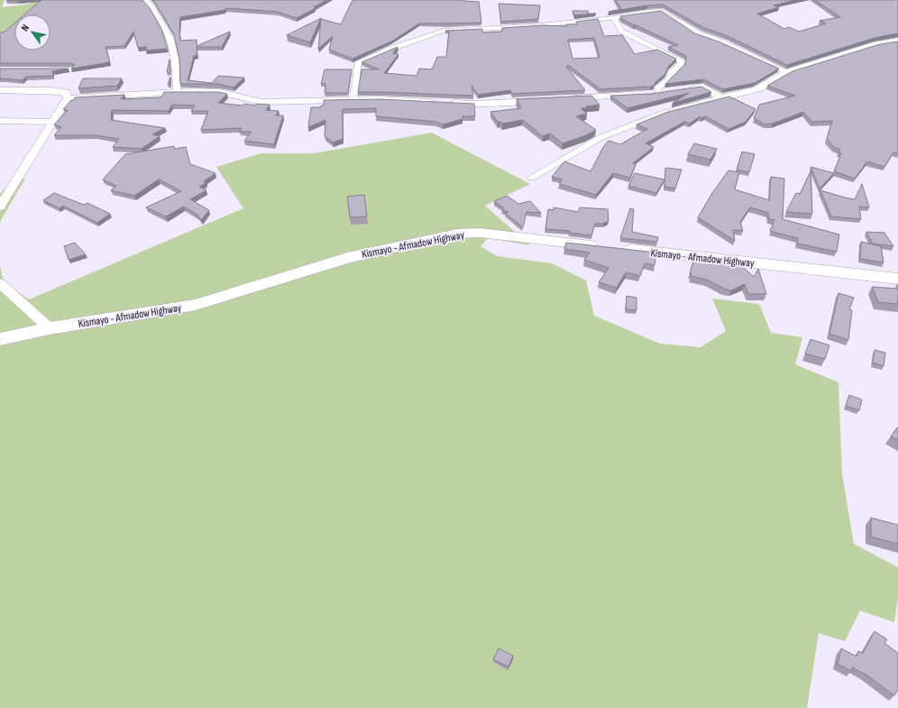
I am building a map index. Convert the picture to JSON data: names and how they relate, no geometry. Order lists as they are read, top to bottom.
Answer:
{
  "streets": {
    "main road": ["Kismayo - Afmadow Highway"]
  },
  "north": "top left"
}
